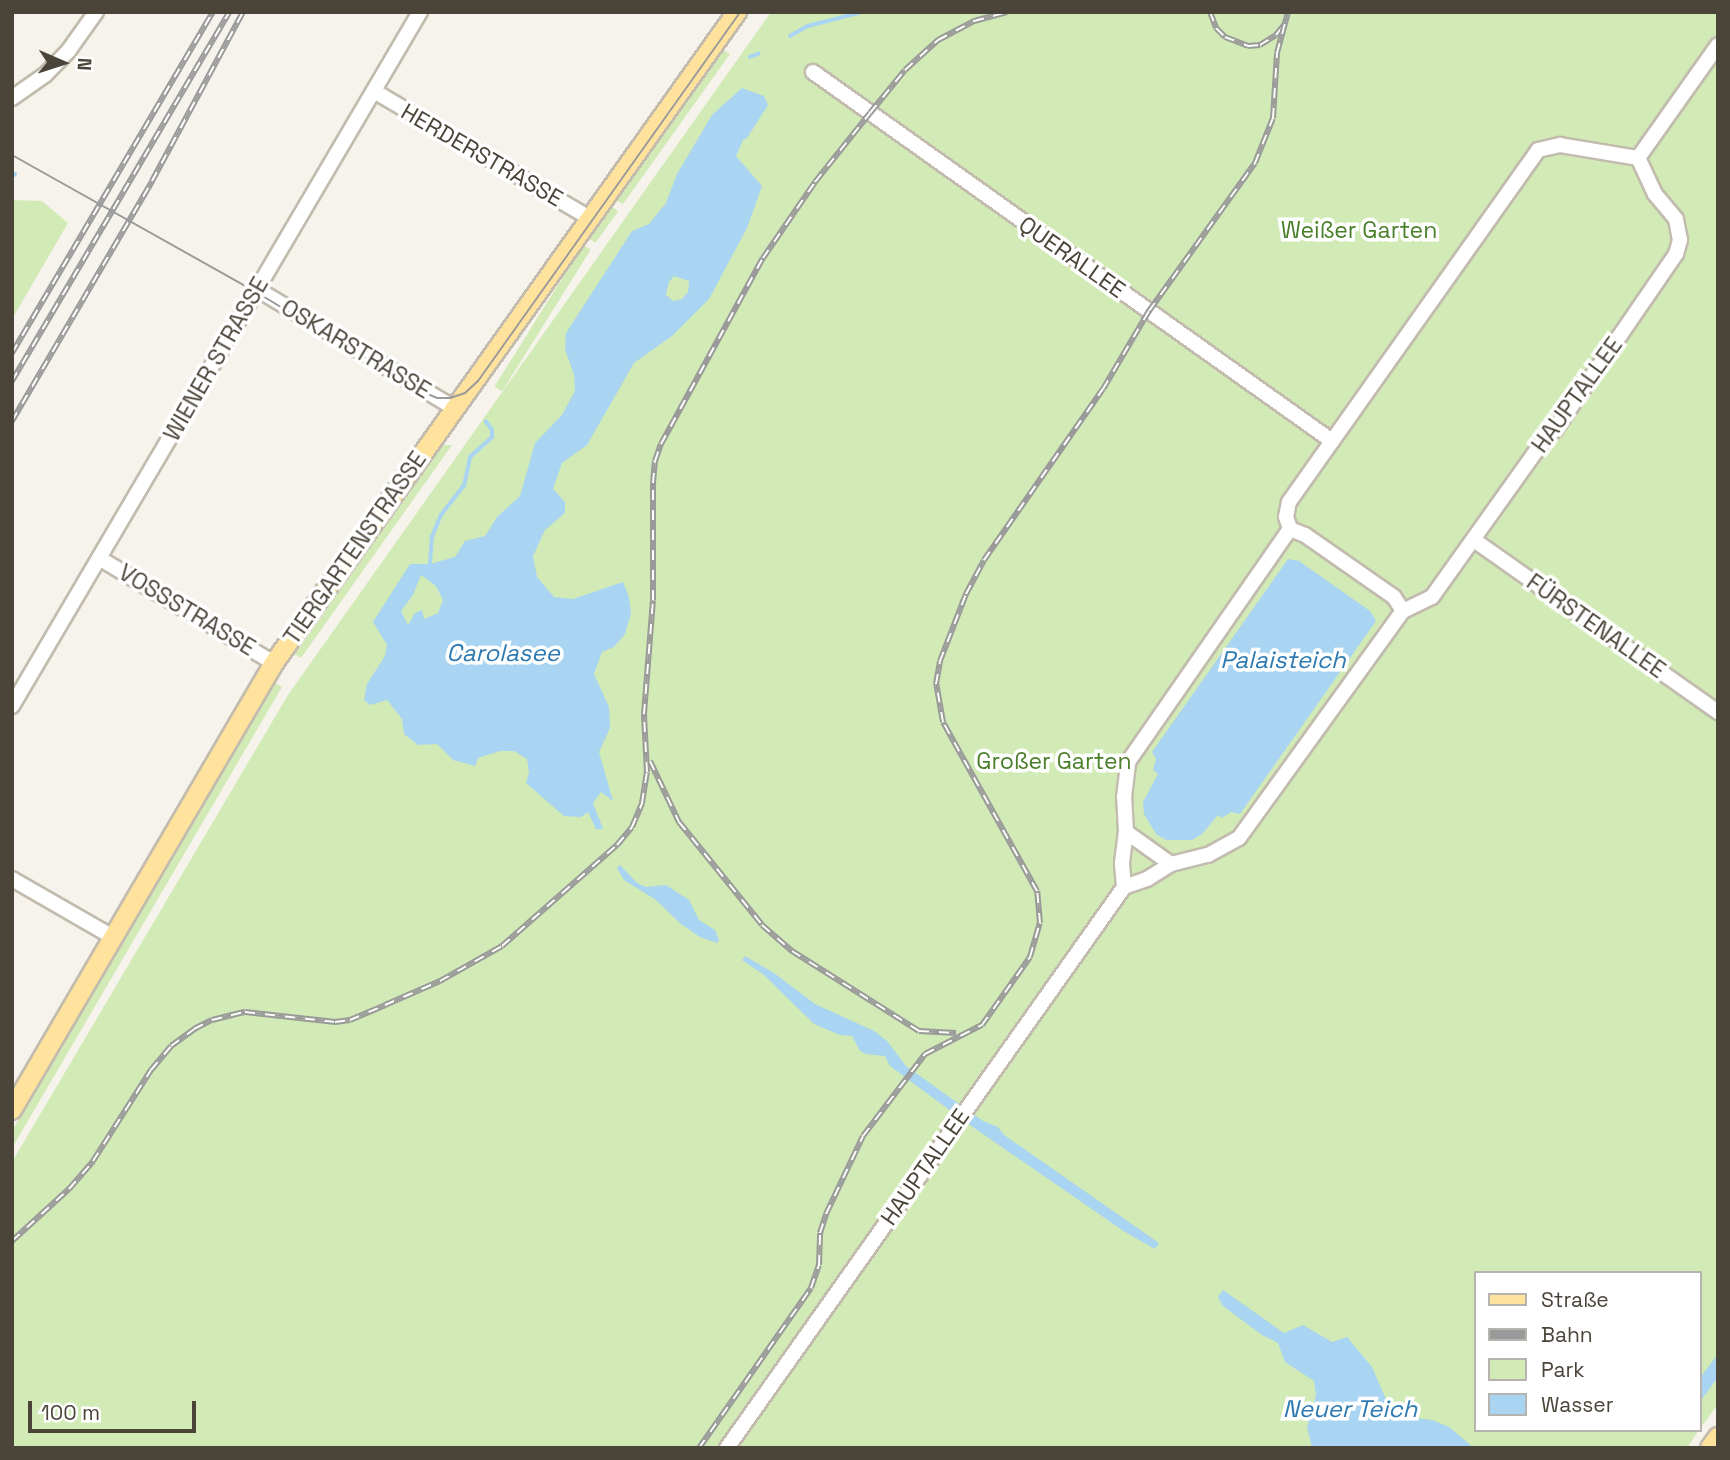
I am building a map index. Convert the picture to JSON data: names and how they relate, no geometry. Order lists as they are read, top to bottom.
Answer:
{
  "streets": {
    "main road": ["TIERGARTENSTRASSE"],
    "street": [
      "HERDERSTRASSE",
      "QUERALLEE",
      "OSKARSTRASSE",
      "WIENER STRASSE",
      "HAUPTALLEE",
      "VOSSSTRASSE",
      "FÜRSTENALLEE"
    ]
  },
  "crossings": [
    ["HERDERSTRASSE", "WIENER STRASSE"],
    ["HERDERSTRASSE", "TIERGARTENSTRASSE"],
    ["OSKARSTRASSE", "WIENER STRASSE"],
    ["OSKARSTRASSE", "TIERGARTENSTRASSE"],
    ["WIENER STRASSE", "VOSSSTRASSE"],
    ["HAUPTALLEE", "FÜRSTENALLEE"],
    ["TIERGARTENSTRASSE", "VOSSSTRASSE"]
  ],
  "water": ["Carolasee", "Palaisteich", "Neuer Teich"],
  "parks": ["Weißer Garten", "Großer Garten"],
  "legend": [
    "Straße",
    "Bahn",
    "Park",
    "Wasser"
  ],
  "scale_bar": "100 m",
  "north": "right"
}
